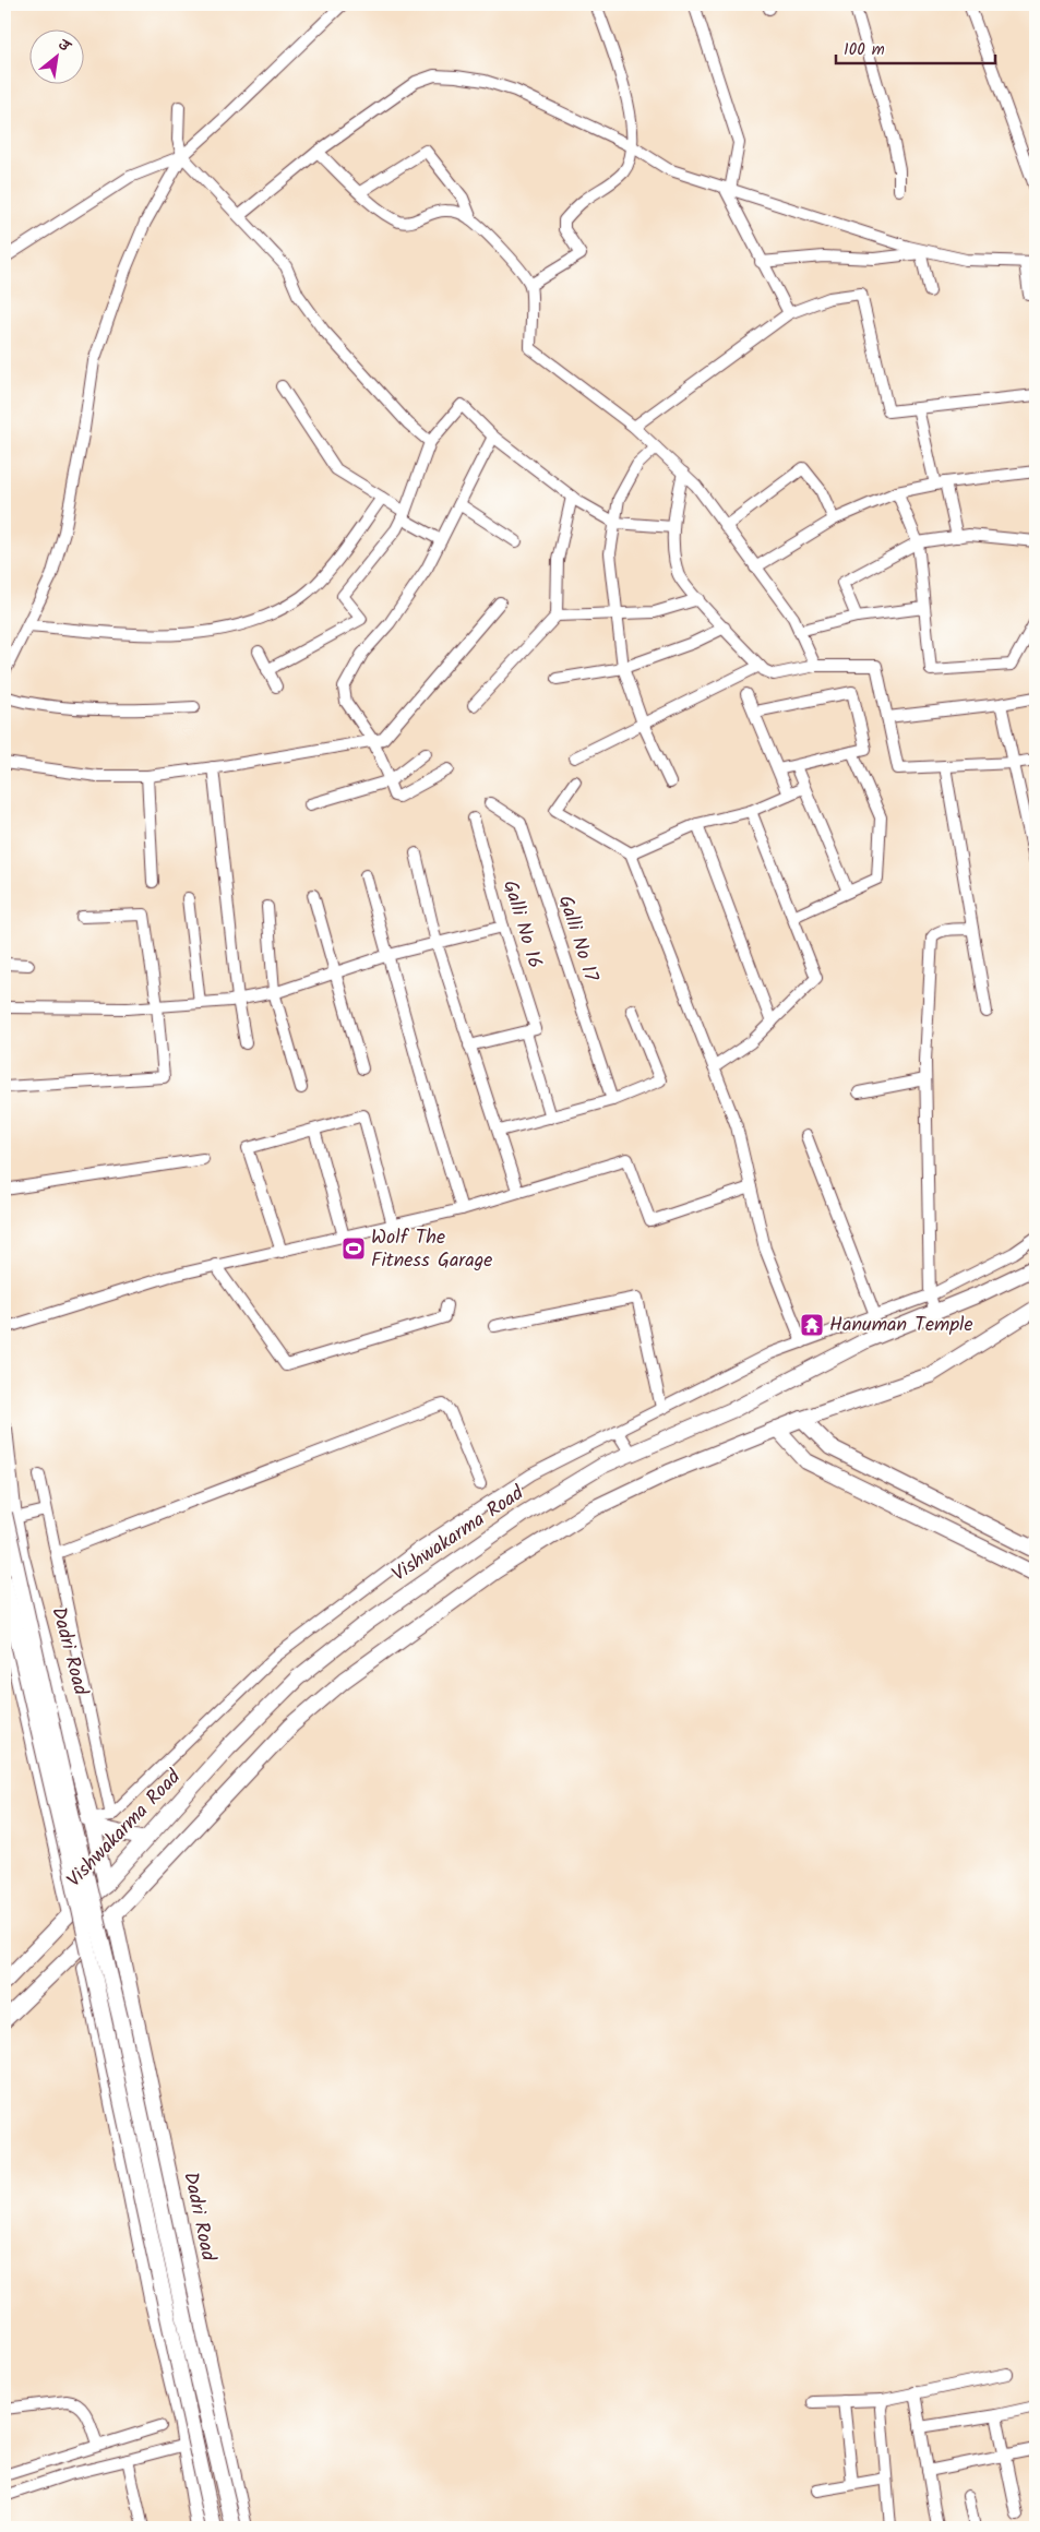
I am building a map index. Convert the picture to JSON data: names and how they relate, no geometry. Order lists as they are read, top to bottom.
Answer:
{
  "streets": {
    "main road": ["Vishwakarma Road", "Dadri Road"],
    "street": ["Galli No 16", "Galli No 17"]
  },
  "crossings": [
    ["Vishwakarma Road", "Dadri Road"]
  ],
  "places": {
    "sports": ["Wolf The Fitness Garage"],
    "temple": ["Hanuman Temple"]
  },
  "scale_bar": "100 m",
  "north": "top right"
}
